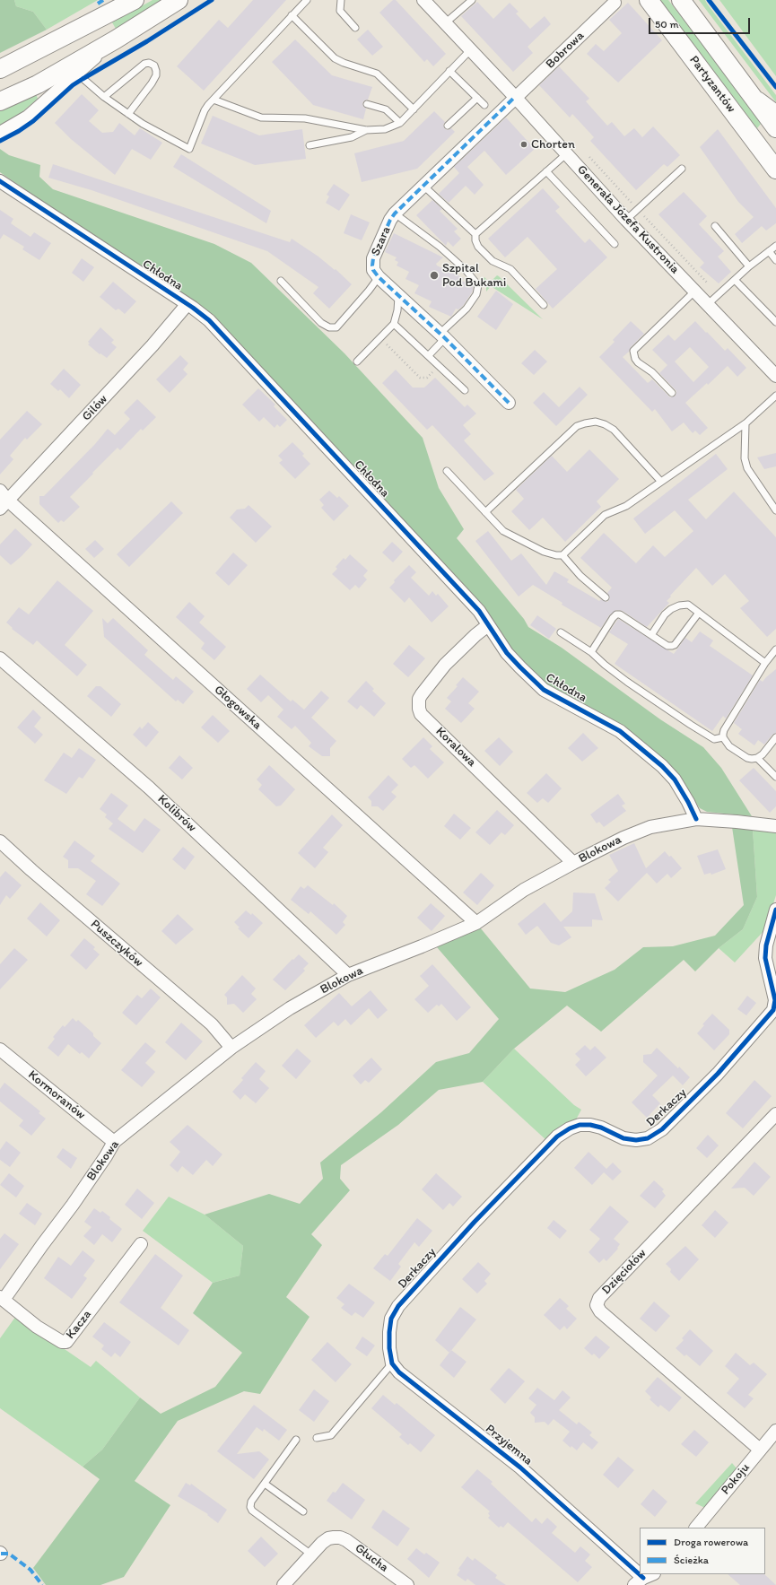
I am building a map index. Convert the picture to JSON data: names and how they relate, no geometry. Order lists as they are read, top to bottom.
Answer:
{
  "streets": {
    "main road": ["Partyzantów"],
    "street": [
      "Bobrowa",
      "Generała Józefa Kustronia",
      "Szara",
      "Chłodna",
      "Gilów",
      "Głogowska",
      "Koralowa",
      "Kolibrów",
      "Blokowa",
      "Puszczyków",
      "Kormoranów",
      "Derkaczy",
      "Dzięciołów",
      "Kacza",
      "Przyjemna",
      "Pokoju",
      "Głucha"
    ]
  },
  "crossings": [
    ["Bobrowa", "Generała Józefa Kustronia"],
    ["Bobrowa", "Szara"],
    ["Generała Józefa Kustronia", "Szara"],
    ["Chłodna", "Gilów"],
    ["Chłodna", "Koralowa"],
    ["Chłodna", "Blokowa"],
    ["Gilów", "Głogowska"],
    ["Głogowska", "Blokowa"],
    ["Koralowa", "Blokowa"],
    ["Kolibrów", "Blokowa"],
    ["Blokowa", "Puszczyków"],
    ["Blokowa", "Kormoranów"],
    ["Blokowa", "Kacza"],
    ["Derkaczy", "Przyjemna"],
    ["Dzięciołów", "Pokoju"]
  ],
  "places": ["Chorten", "Szpital Pod Bukami"],
  "legend": ["Droga rowerowa", "Ścieżka"],
  "scale_bar": "50 m"
}
